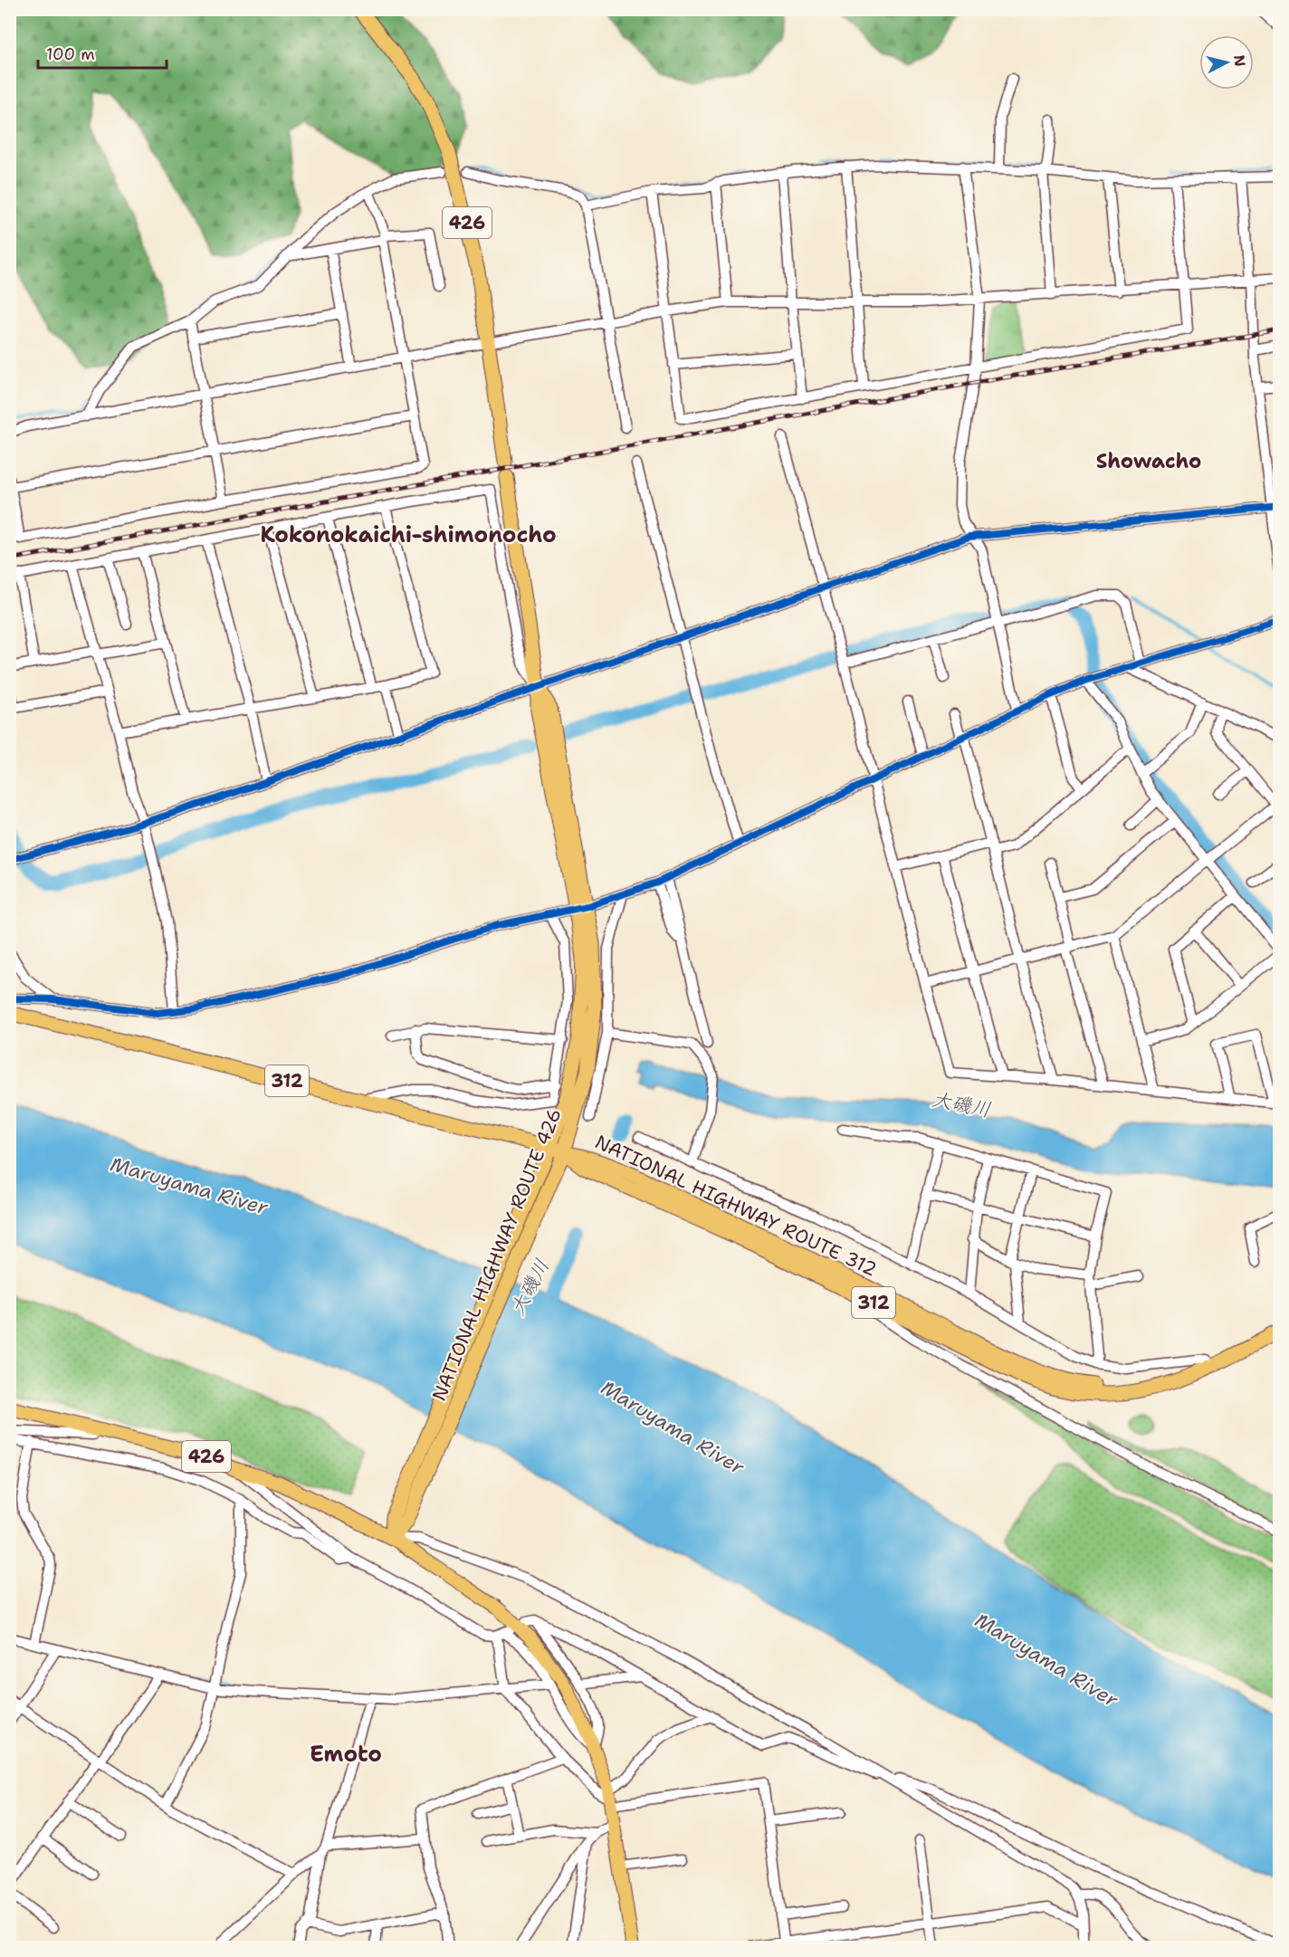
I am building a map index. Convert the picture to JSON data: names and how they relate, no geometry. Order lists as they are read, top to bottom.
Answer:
{
  "streets": {
    "highway": [
      "426",
      "312",
      "NATIONAL HIGHWAY ROUTE 312",
      "NATIONAL HIGHWAY ROUTE 426"
    ]
  },
  "crossings": [
    ["426", "NATIONAL HIGHWAY ROUTE 426"],
    ["NATIONAL HIGHWAY ROUTE 312", "NATIONAL HIGHWAY ROUTE 426"]
  ],
  "districts": ["Showacho", "Kokonokaichi-shimonocho", "Emoto"],
  "water": ["大磯川", "Maruyama River"],
  "scale_bar": "100 m",
  "north": "right"
}
